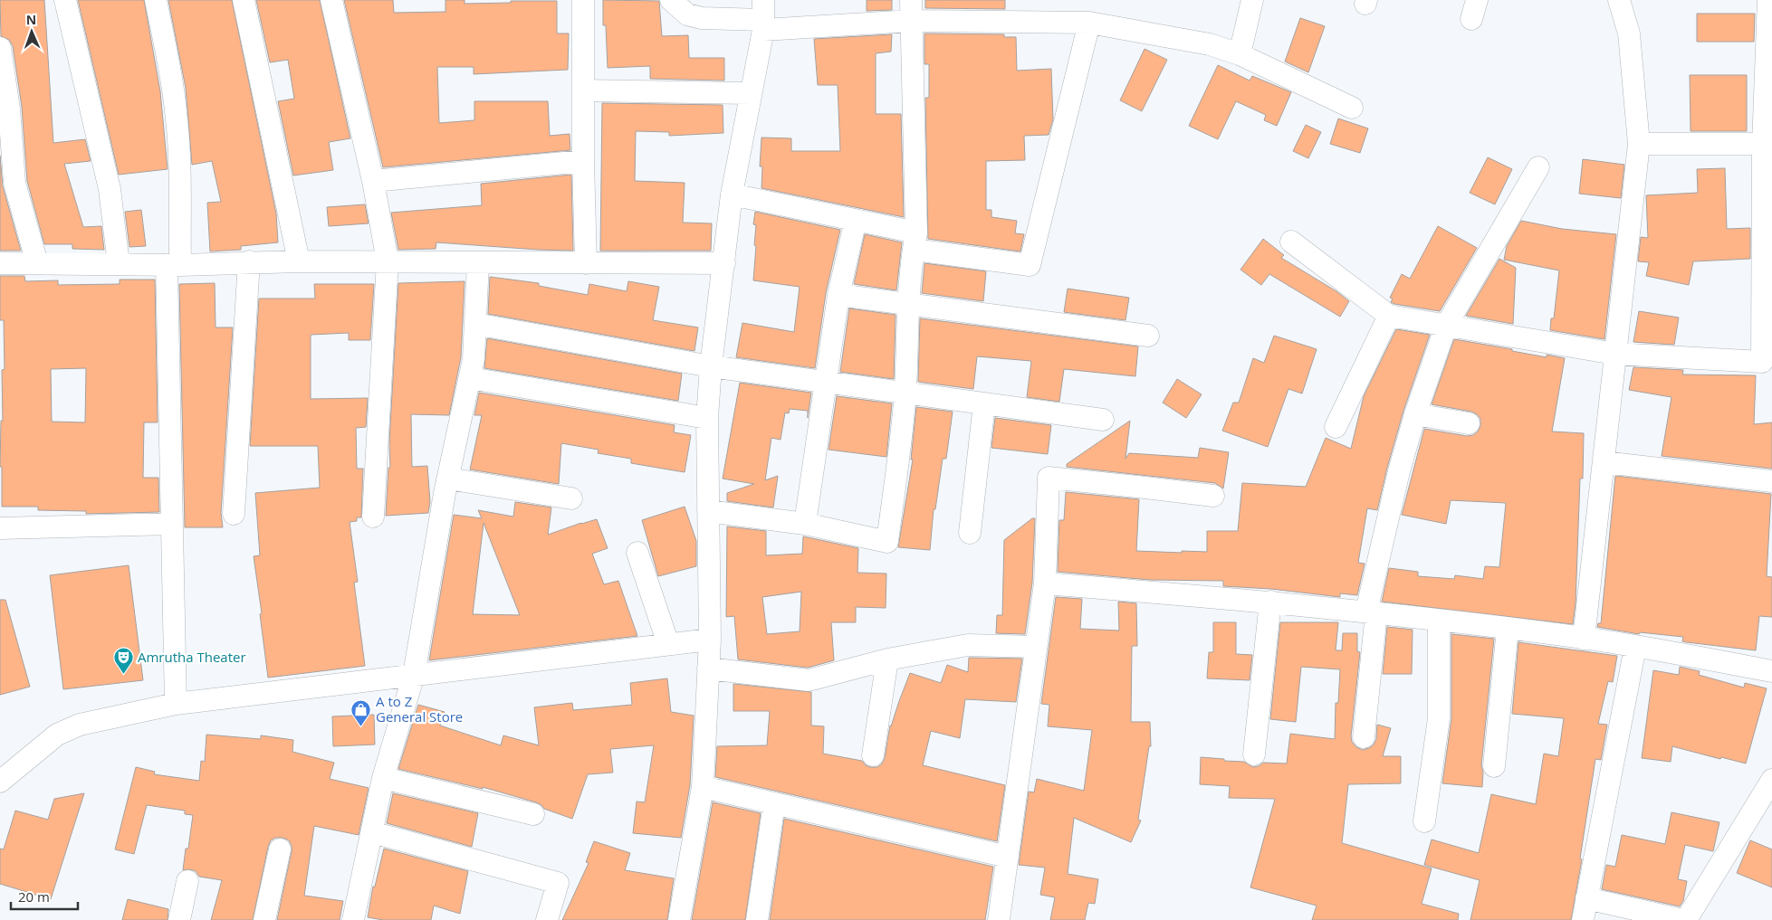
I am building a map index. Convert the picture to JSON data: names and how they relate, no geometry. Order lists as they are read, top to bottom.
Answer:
{
  "places": {
    "theatre": ["Amrutha Theater"],
    "shop": ["A to Z General Store"]
  },
  "scale_bar": "20 m",
  "north": "top"
}
